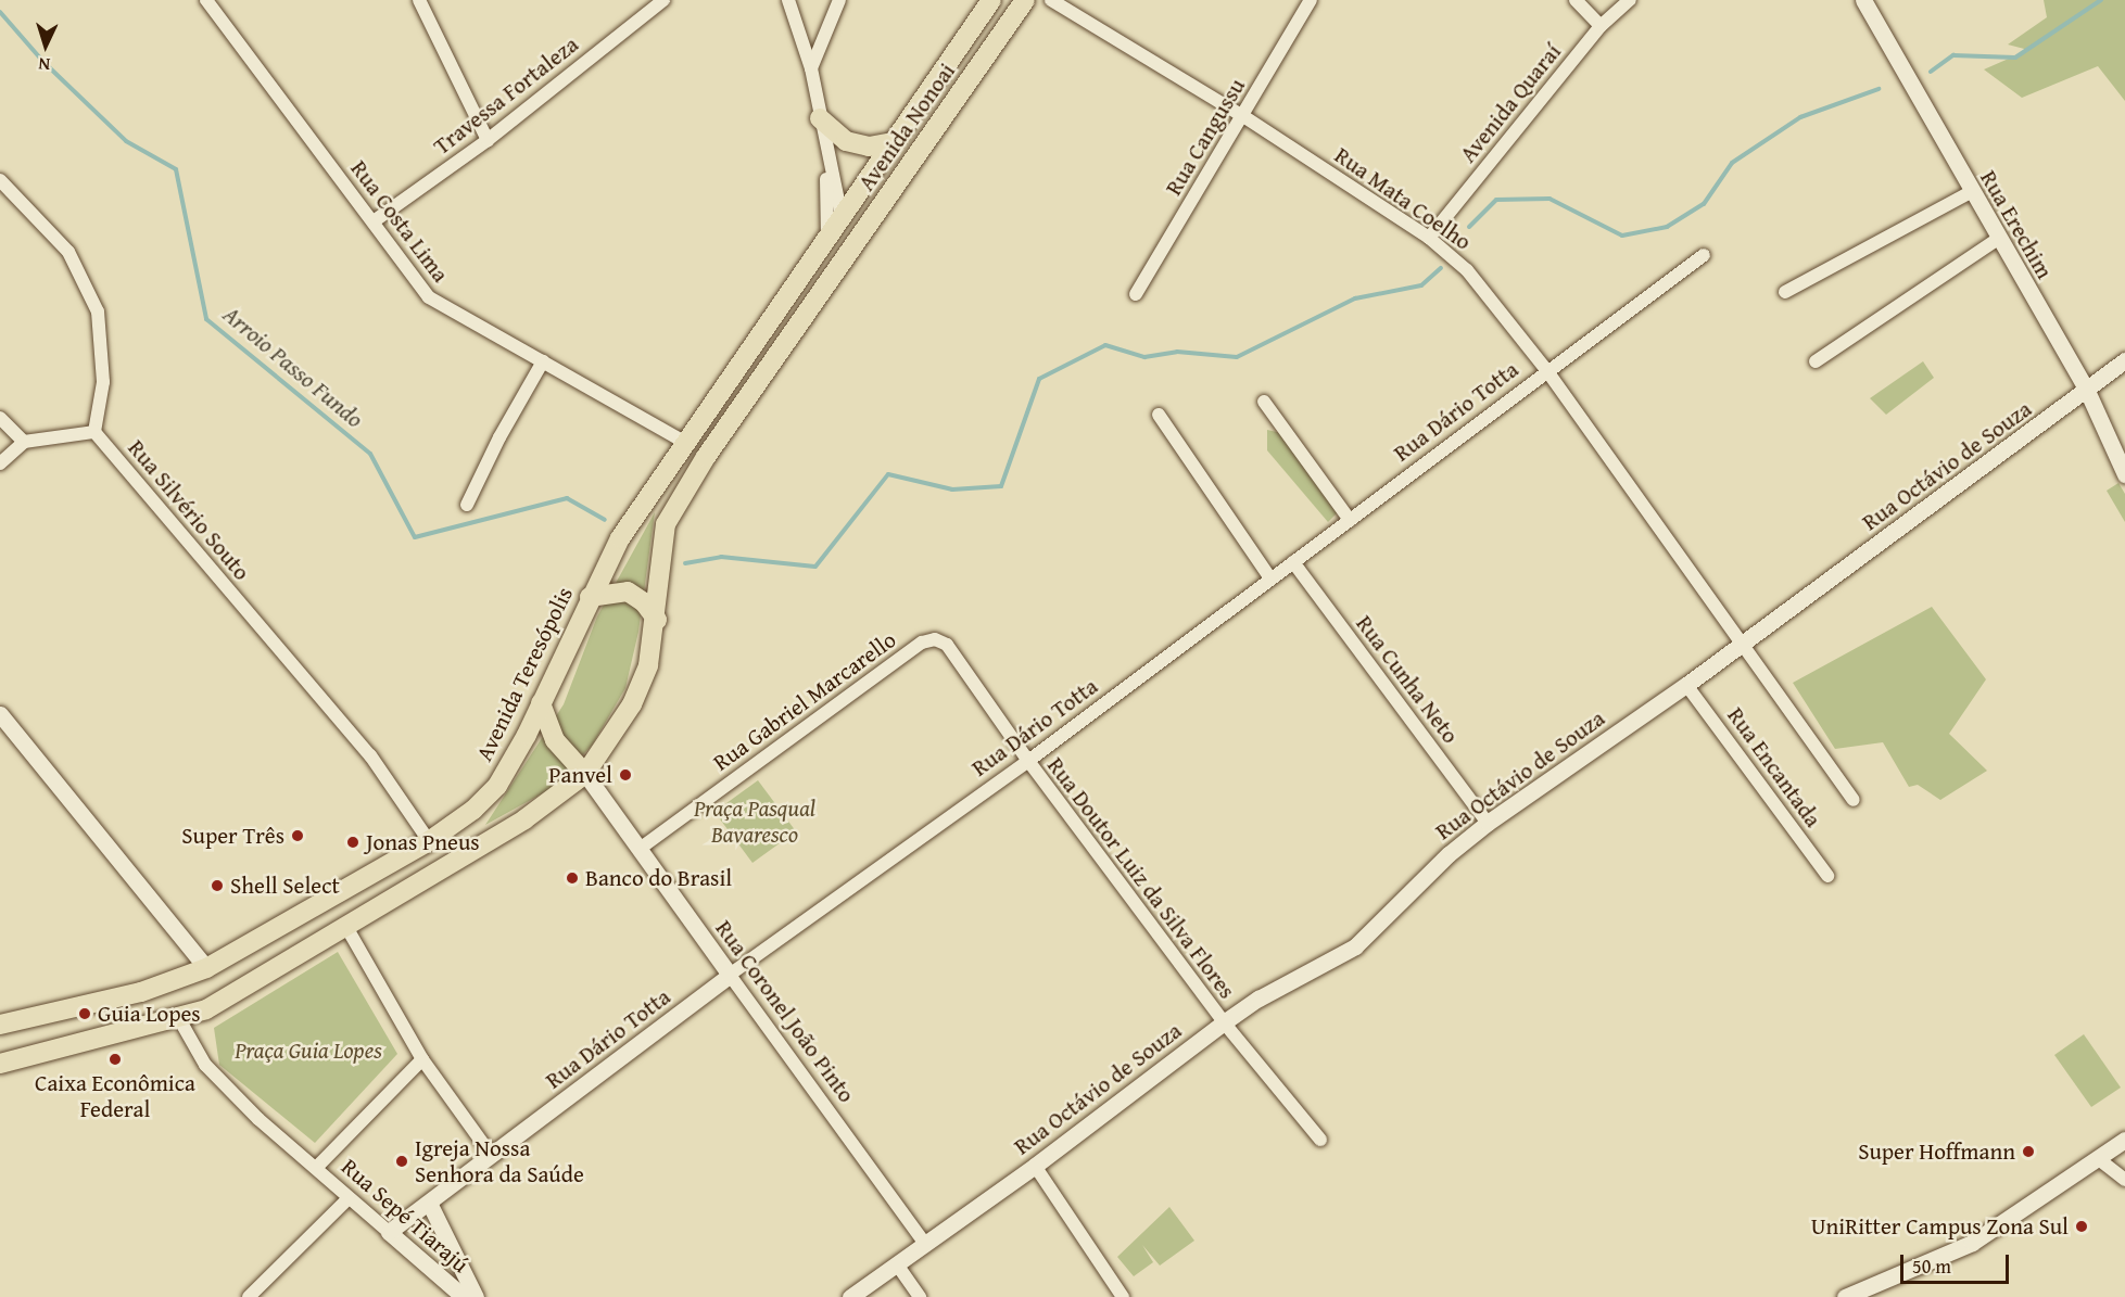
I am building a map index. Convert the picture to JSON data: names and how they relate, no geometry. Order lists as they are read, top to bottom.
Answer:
{
  "streets": {
    "main road": ["Avenida Nonoai", "Avenida Teresópolis"],
    "street": [
      "Travessa Fortaleza",
      "Avenida Quaraí",
      "Rua Cangussu",
      "Rua Mata Coelho",
      "Rua Costa Lima",
      "Rua Erechim",
      "Rua Dário Totta",
      "Rua Octávio de Souza",
      "Rua Silvério Souto",
      "Rua Cunha Neto",
      "Rua Gabriel Marcarello",
      "Rua Encantada",
      "Rua Doutor Luiz da Silva Flores",
      "Rua Coronel João Pinto",
      "Rua Sepé Tiarajú"
    ]
  },
  "crossings": [
    ["Travessa Fortaleza", "Rua Costa Lima"],
    ["Avenida Quaraí", "Rua Mata Coelho"],
    ["Avenida Nonoai", "Avenida Teresópolis"],
    ["Rua Cangussu", "Rua Mata Coelho"],
    ["Rua Mata Coelho", "Rua Dário Totta"],
    ["Rua Mata Coelho", "Rua Octávio de Souza"],
    ["Rua Costa Lima", "Avenida Teresópolis"],
    ["Rua Erechim", "Rua Octávio de Souza"],
    ["Rua Dário Totta", "Rua Cunha Neto"],
    ["Rua Dário Totta", "Rua Doutor Luiz da Silva Flores"],
    ["Rua Dário Totta", "Rua Coronel João Pinto"],
    ["Rua Dário Totta", "Rua Sepé Tiarajú"],
    ["Rua Octávio de Souza", "Rua Cunha Neto"],
    ["Rua Octávio de Souza", "Rua Encantada"],
    ["Rua Octávio de Souza", "Rua Doutor Luiz da Silva Flores"],
    ["Rua Octávio de Souza", "Rua Coronel João Pinto"],
    ["Rua Silvério Souto", "Avenida Teresópolis"],
    ["Rua Gabriel Marcarello", "Rua Doutor Luiz da Silva Flores"],
    ["Rua Gabriel Marcarello", "Rua Coronel João Pinto"]
  ],
  "water": ["Arroio Passo Fundo"],
  "parks": ["Praça Pasqual Bavaresco", "Praça Guia Lopes"],
  "places": [
    "Panvel",
    "Super Três",
    "Jonas Pneus",
    "Banco do Brasil",
    "Shell Select",
    "Guia Lopes",
    "Caixa Econômica Federal",
    "Super Hoffmann",
    "Igreja Nossa Senhora da Saúde",
    "UniRitter Campus Zona Sul"
  ],
  "scale_bar": "50 m",
  "north": "bottom"
}
